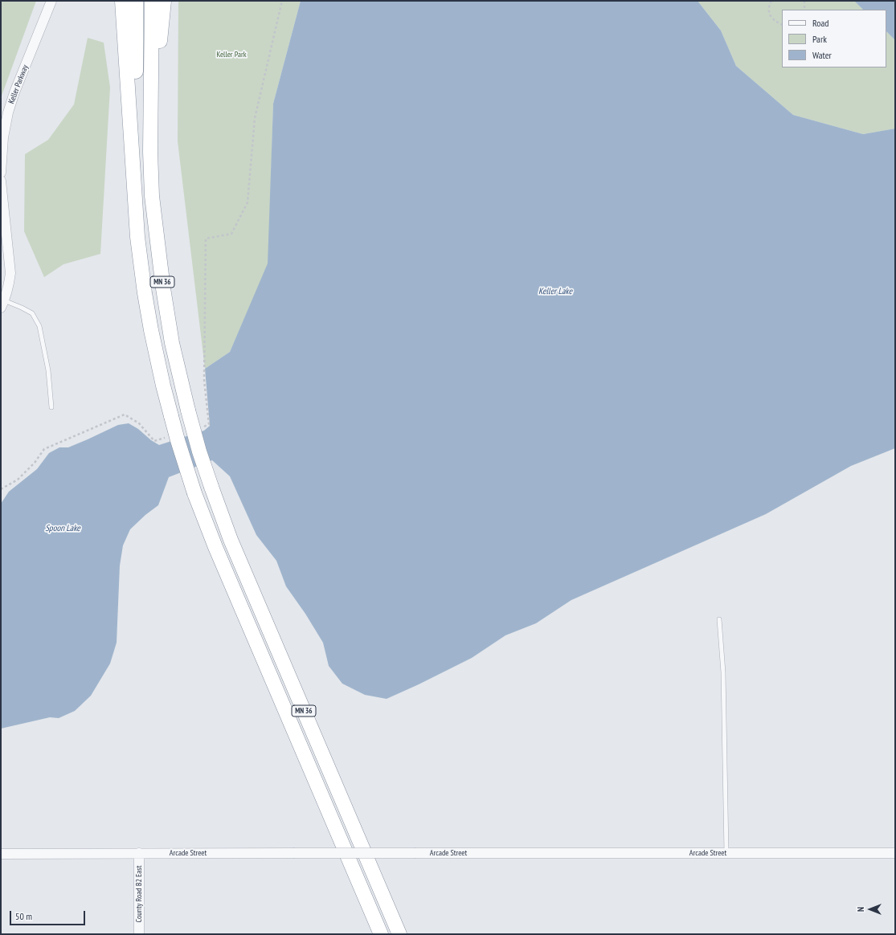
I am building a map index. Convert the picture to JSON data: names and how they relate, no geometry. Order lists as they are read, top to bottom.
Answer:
{
  "streets": {
    "highway": ["MN 36"],
    "street": ["Keller Parkway", "Arcade Street", "County Road B2 East"]
  },
  "crossings": [
    ["Arcade Street", "County Road B2 East"]
  ],
  "water": ["Keller Lake", "Spoon Lake"],
  "parks": ["Keller Park"],
  "legend": ["Road", "Park", "Water"],
  "scale_bar": "50 m",
  "north": "left"
}
